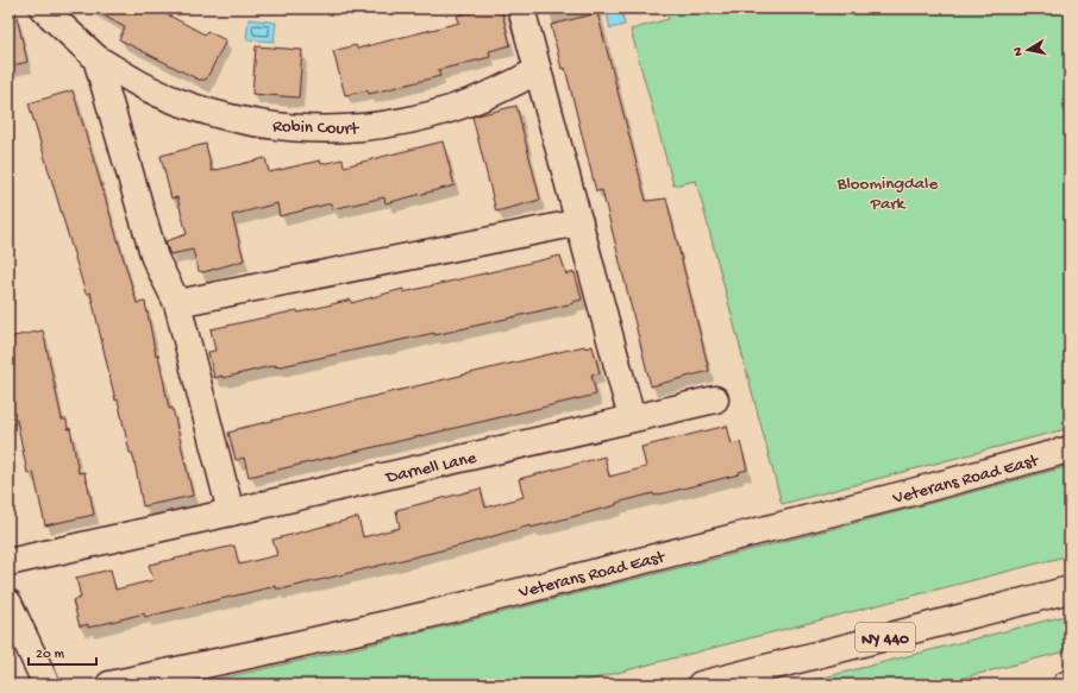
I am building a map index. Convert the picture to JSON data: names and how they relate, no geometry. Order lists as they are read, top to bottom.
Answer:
{
  "streets": {
    "main road": [
      "Robin Court",
      "Darnell Lane",
      "Veterans Road East",
      "NY 440"
    ]
  },
  "parks": ["Bloomingdale Park"],
  "scale_bar": "20 m",
  "north": "left"
}
